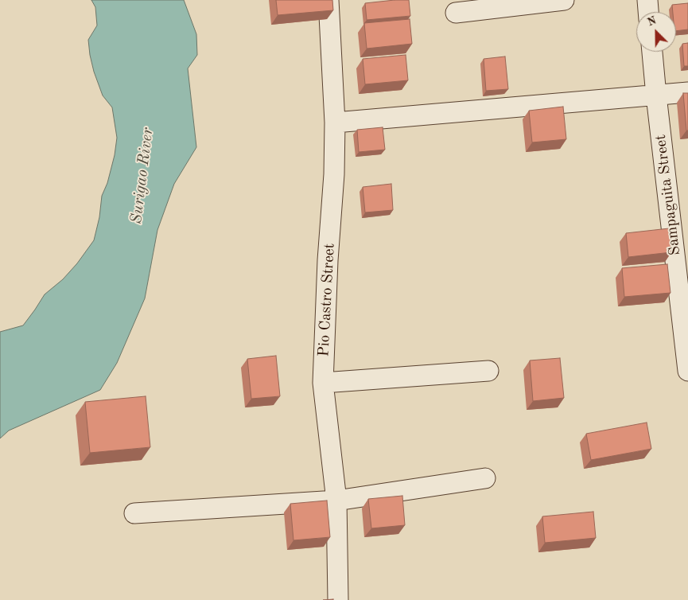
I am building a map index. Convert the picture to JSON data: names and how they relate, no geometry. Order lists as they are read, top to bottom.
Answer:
{
  "streets": {
    "street": ["Sampaguita Street", "Pio Castro Street"]
  },
  "water": ["Surigao River"],
  "north": "top left"
}
